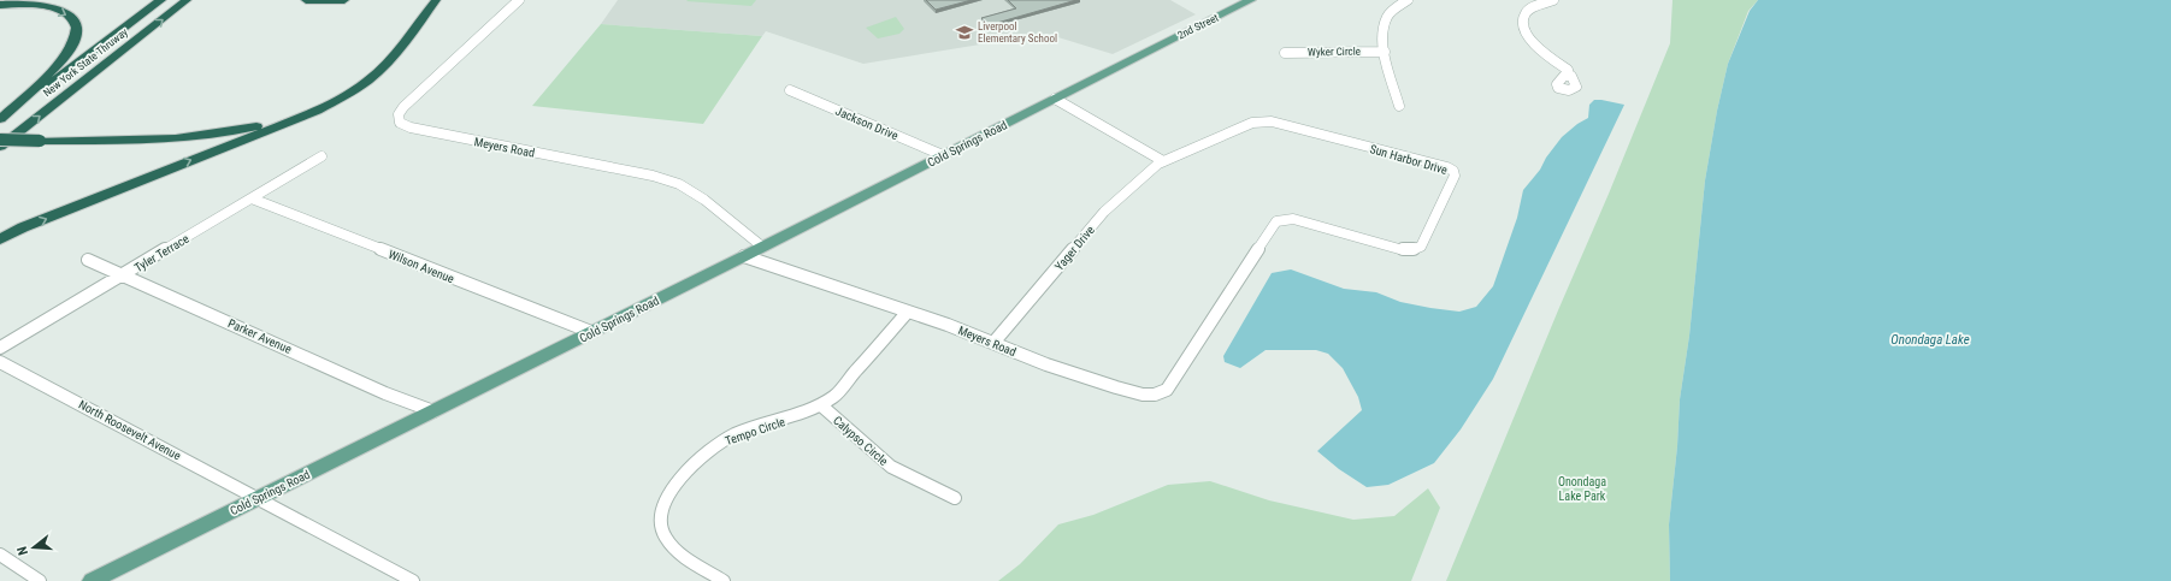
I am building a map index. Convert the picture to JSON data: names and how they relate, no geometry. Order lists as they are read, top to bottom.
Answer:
{
  "streets": {
    "highway": ["New York State Thruway"],
    "main road": ["2nd Street", "Cold Springs Road"],
    "street": [
      "Wyker Circle",
      "Jackson Drive",
      "Meyers Road",
      "Sun Harbor Drive",
      "Yager Drive",
      "Tyler Terrace",
      "Wilson Avenue",
      "Parker Avenue",
      "North Roosevelt Avenue",
      "Tempo Circle",
      "Calypso Circle"
    ]
  },
  "crossings": [
    ["2nd Street", "Cold Springs Road"],
    ["Jackson Drive", "Cold Springs Road"],
    ["Cold Springs Road", "Meyers Road"],
    ["Cold Springs Road", "Wilson Avenue"],
    ["Cold Springs Road", "Parker Avenue"],
    ["Cold Springs Road", "North Roosevelt Avenue"],
    ["Meyers Road", "Sun Harbor Drive"],
    ["Meyers Road", "Yager Drive"],
    ["Meyers Road", "Tempo Circle"],
    ["Sun Harbor Drive", "Yager Drive"],
    ["Tyler Terrace", "Wilson Avenue"],
    ["Tyler Terrace", "Parker Avenue"],
    ["Tempo Circle", "Calypso Circle"]
  ],
  "water": ["Onondaga Lake"],
  "parks": ["Onondaga Lake Park"],
  "places": {
    "school or university": ["Liverpool Elementary School"]
  },
  "north": "left"
}
